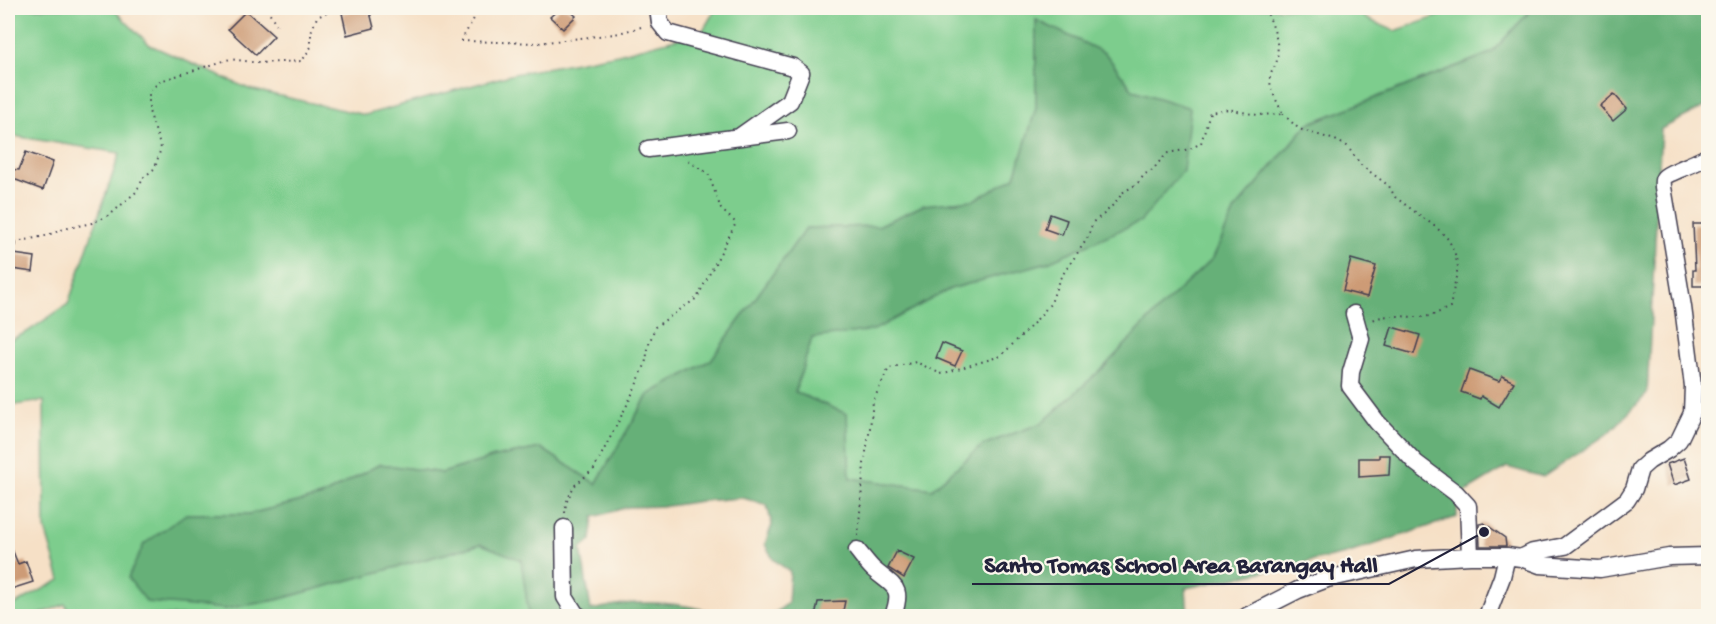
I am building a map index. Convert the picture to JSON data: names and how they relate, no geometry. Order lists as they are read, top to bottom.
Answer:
{
  "places": ["Santo Tomas School Area Barangay Hall"]
}
